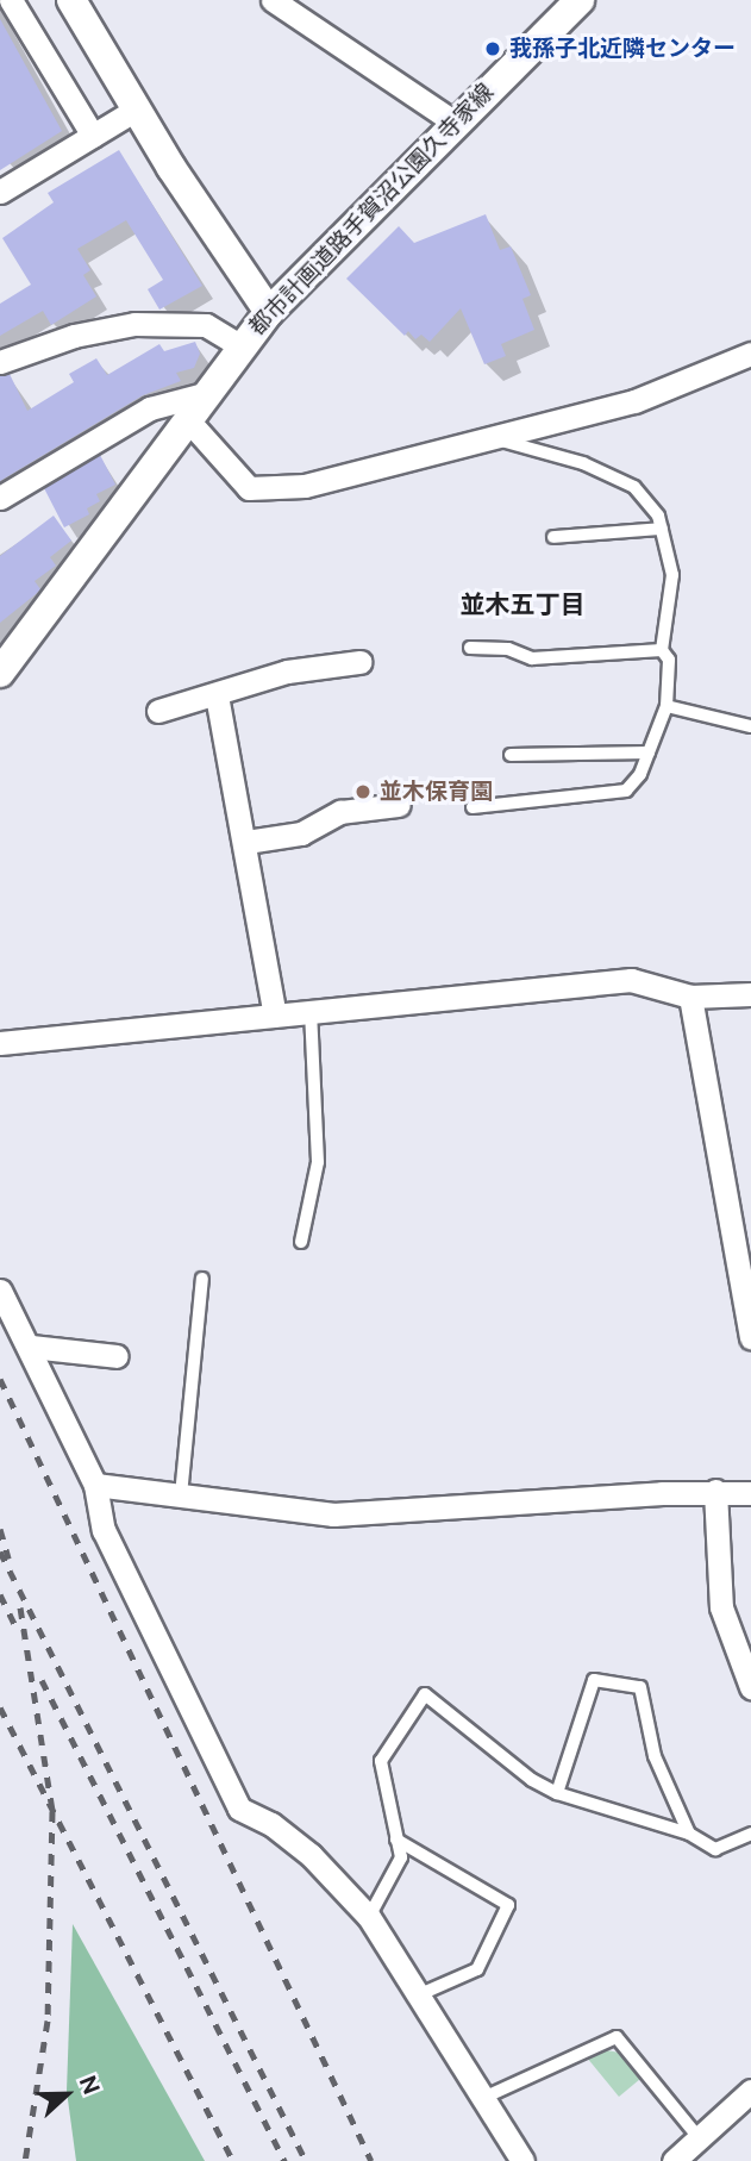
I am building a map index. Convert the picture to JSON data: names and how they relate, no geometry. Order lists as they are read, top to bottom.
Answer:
{
  "streets": {
    "street": ["都市計画道路手賀沼公園久寺家線"]
  },
  "districts": ["並木五丁目"],
  "places": ["我孫子北近隣センター", "並木保育園"],
  "north": "right"
}
